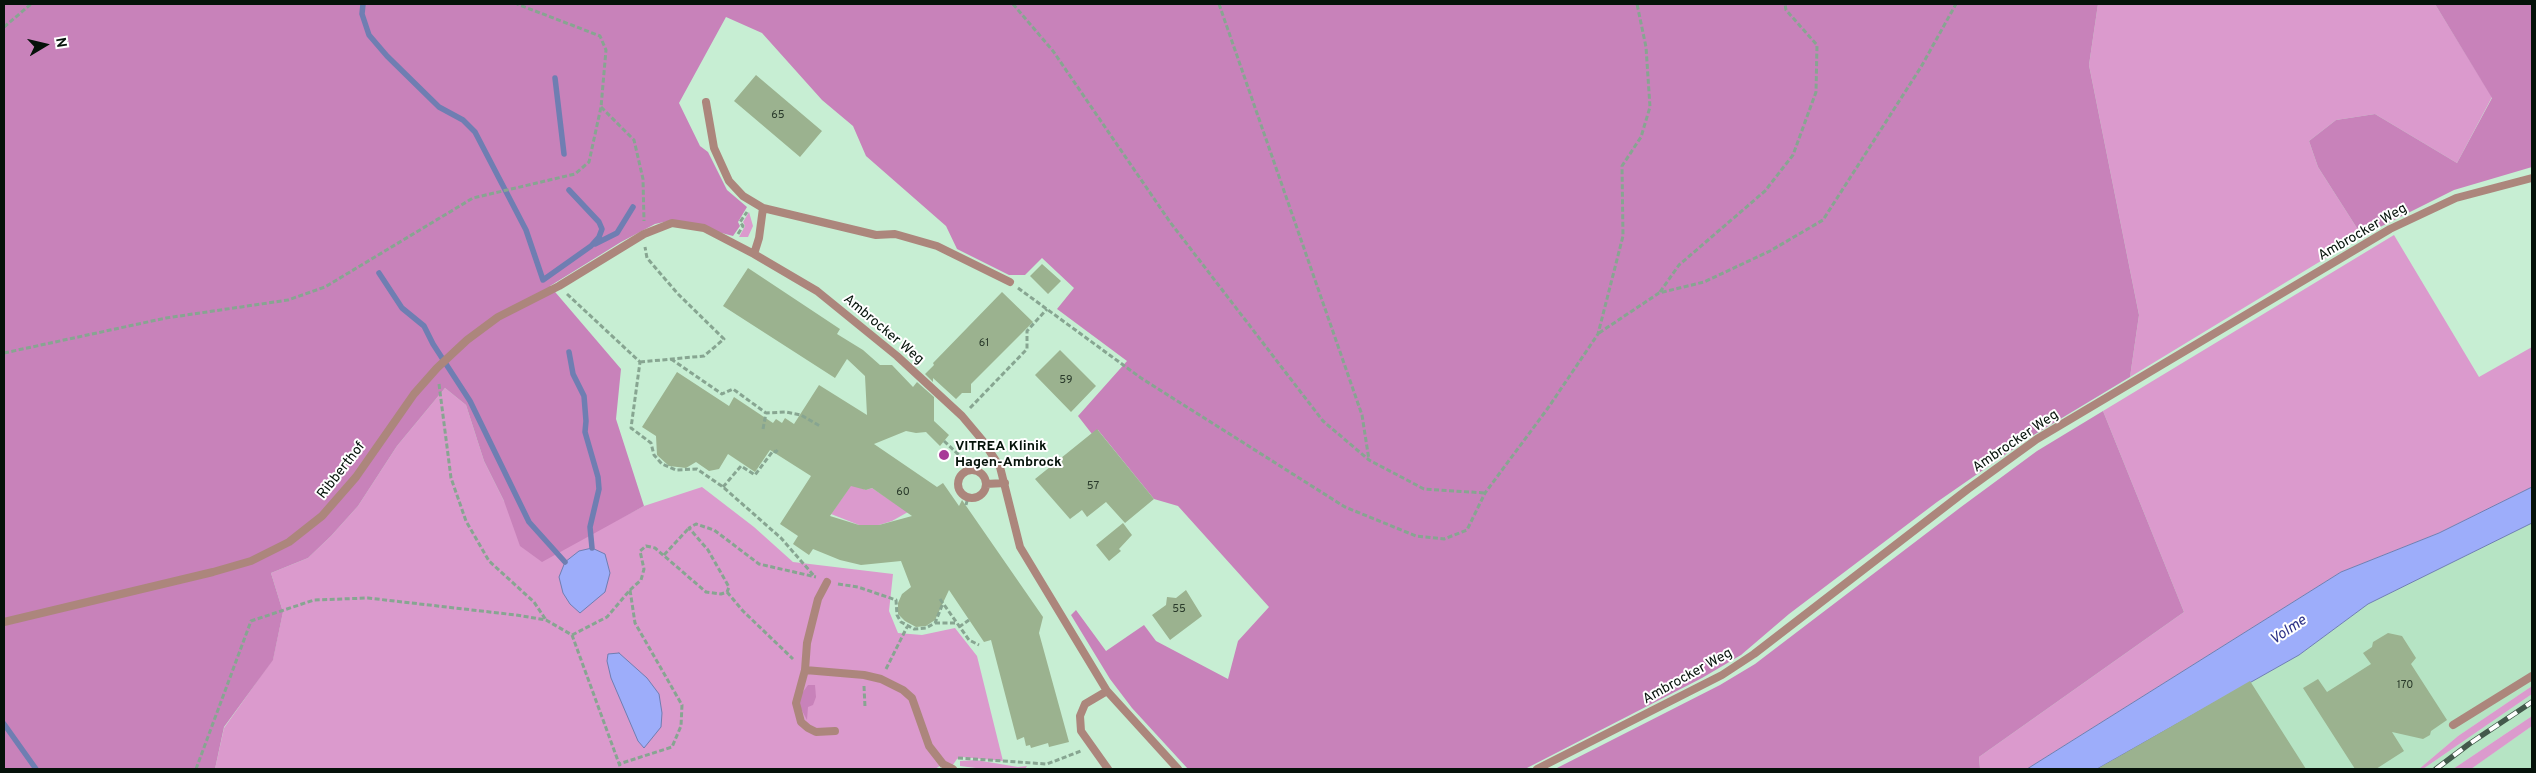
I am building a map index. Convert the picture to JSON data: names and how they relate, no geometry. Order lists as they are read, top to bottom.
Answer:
{
  "streets": {
    "lane": ["Ambrocker Weg", "Ribberthof"]
  },
  "crossings": [
    ["Ambrocker Weg", "Ribberthof"]
  ],
  "water": ["Volme"],
  "places": ["VITREA Klinik Hagen-Ambrock"],
  "house_numbers": [
    "65",
    "61",
    "59",
    "57",
    "60",
    "55",
    "170"
  ],
  "north": "right"
}
